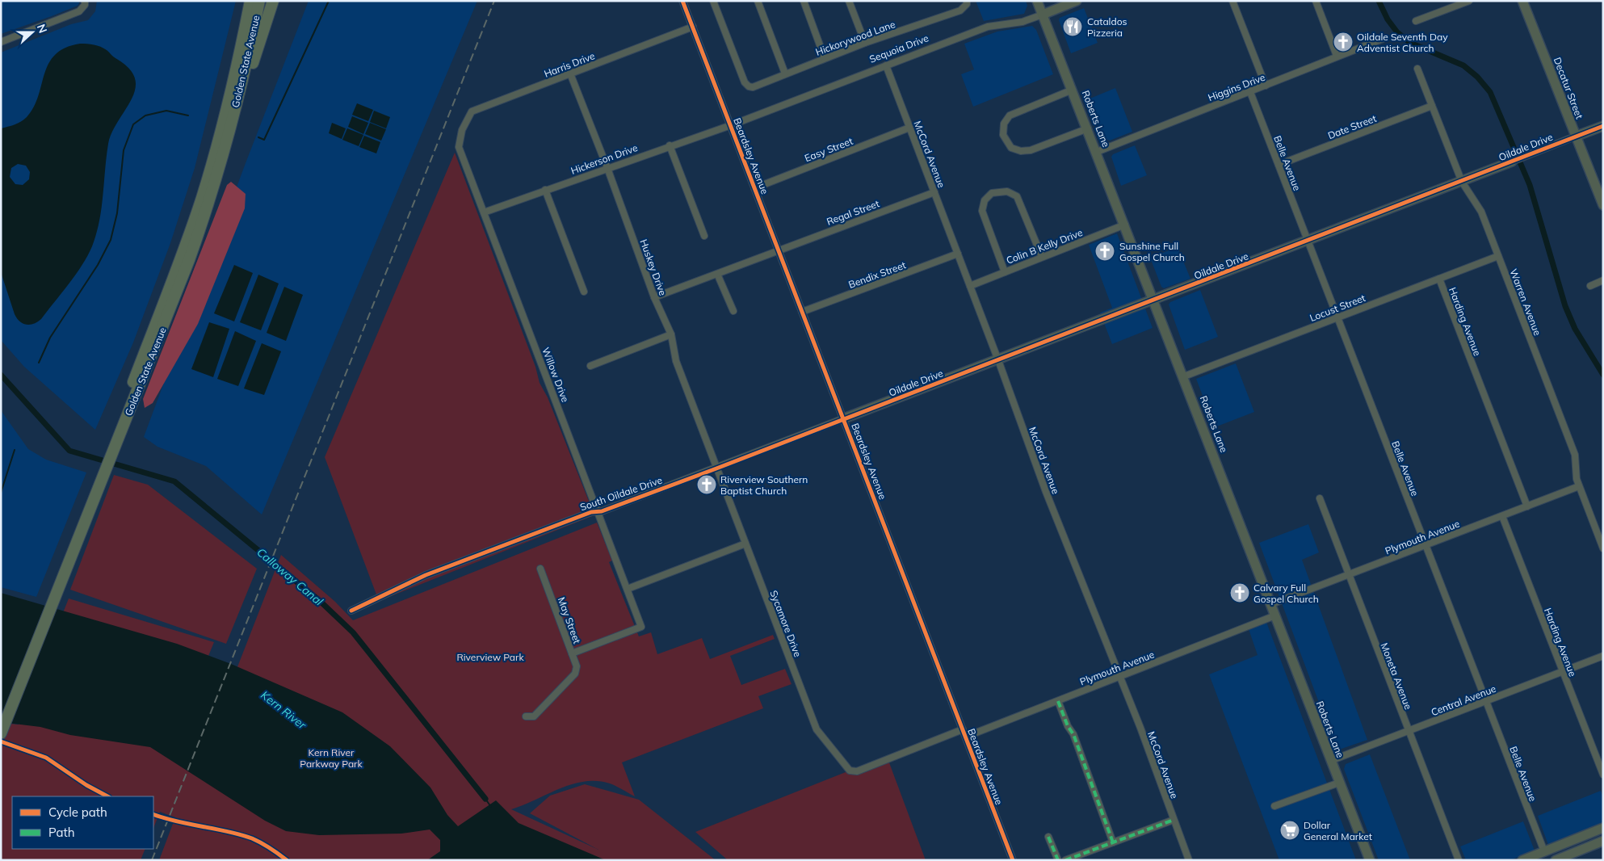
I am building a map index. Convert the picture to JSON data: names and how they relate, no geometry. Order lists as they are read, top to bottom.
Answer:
{
  "streets": {
    "highway": ["Golden State Avenue"],
    "main road": [
      "Sequoia Drive",
      "Decatur Street",
      "Roberts Lane",
      "Oildale Drive"
    ],
    "street": [
      "Hickorywood Lane",
      "Harris Drive",
      "Higgins Drive",
      "Date Street",
      "Easy Street",
      "McCord Avenue",
      "Beardsley Avenue",
      "Hickerson Drive",
      "Belle Avenue",
      "Regal Street",
      "Colin B Kelly Drive",
      "Huskey Drive",
      "Bendix Street",
      "Warren Avenue",
      "Locust Street",
      "Harding Avenue",
      "Willow Drive",
      "South Oildale Drive",
      "Plymouth Avenue",
      "May Street",
      "Sycamore Drive",
      "Moneta Avenue",
      "Central Avenue"
    ]
  },
  "crossings": [
    ["Sequoia Drive", "Roberts Lane"],
    ["Sequoia Drive", "McCord Avenue"],
    ["Sequoia Drive", "Beardsley Avenue"],
    ["Sequoia Drive", "Hickerson Drive"],
    ["Harris Drive", "Beardsley Avenue"],
    ["Harris Drive", "Huskey Drive"],
    ["Harris Drive", "Willow Drive"],
    ["Higgins Drive", "Roberts Lane"],
    ["Higgins Drive", "Belle Avenue"],
    ["Decatur Street", "Oildale Drive"],
    ["Roberts Lane", "Oildale Drive"],
    ["Roberts Lane", "Colin B Kelly Drive"],
    ["Roberts Lane", "Locust Street"],
    ["Roberts Lane", "Plymouth Avenue"],
    ["Roberts Lane", "Central Avenue"],
    ["Date Street", "Belle Avenue"],
    ["Date Street", "Warren Avenue"],
    ["Oildale Drive", "McCord Avenue"],
    ["Oildale Drive", "Beardsley Avenue"],
    ["Oildale Drive", "Belle Avenue"],
    ["Oildale Drive", "Warren Avenue"],
    ["Oildale Drive", "South Oildale Drive"],
    ["Easy Street", "McCord Avenue"],
    ["Easy Street", "Beardsley Avenue"],
    ["McCord Avenue", "Regal Street"],
    ["McCord Avenue", "Colin B Kelly Drive"],
    ["McCord Avenue", "Bendix Street"],
    ["McCord Avenue", "Plymouth Avenue"],
    ["Beardsley Avenue", "Hickerson Drive"],
    ["Beardsley Avenue", "Regal Street"],
    ["Beardsley Avenue", "Bendix Street"],
    ["Beardsley Avenue", "South Oildale Drive"],
    ["Beardsley Avenue", "Plymouth Avenue"],
    ["Beardsley Avenue", "Sycamore Drive"],
    ["Hickerson Drive", "Huskey Drive"],
    ["Hickerson Drive", "Willow Drive"],
    ["Belle Avenue", "Locust Street"],
    ["Belle Avenue", "Plymouth Avenue"],
    ["Belle Avenue", "Central Avenue"],
    ["Regal Street", "Huskey Drive"],
    ["Huskey Drive", "South Oildale Drive"],
    ["Huskey Drive", "Sycamore Drive"],
    ["Warren Avenue", "Locust Street"],
    ["Warren Avenue", "Plymouth Avenue"],
    ["Locust Street", "Harding Avenue"],
    ["Harding Avenue", "Plymouth Avenue"],
    ["Harding Avenue", "Central Avenue"],
    ["Willow Drive", "South Oildale Drive"],
    ["Willow Drive", "May Street"],
    ["South Oildale Drive", "Sycamore Drive"],
    ["Plymouth Avenue", "Moneta Avenue"],
    ["Moneta Avenue", "Central Avenue"]
  ],
  "water": ["Calloway Canal", "Kern River"],
  "parks": ["Riverview Park", "Kern River Parkway Park"],
  "places": {
    "restaurant": ["Cataldos Pizzeria"],
    "church": [
      "Oildale Seventh Day Adventist Church",
      "Sunshine Full Gospel Church",
      "Riverview Southern Baptist Church",
      "Calvary Full Gospel Church"
    ],
    "supermarket": ["Dollar General Market"]
  },
  "legend": ["Cycle path", "Path"],
  "north": "right"
}
